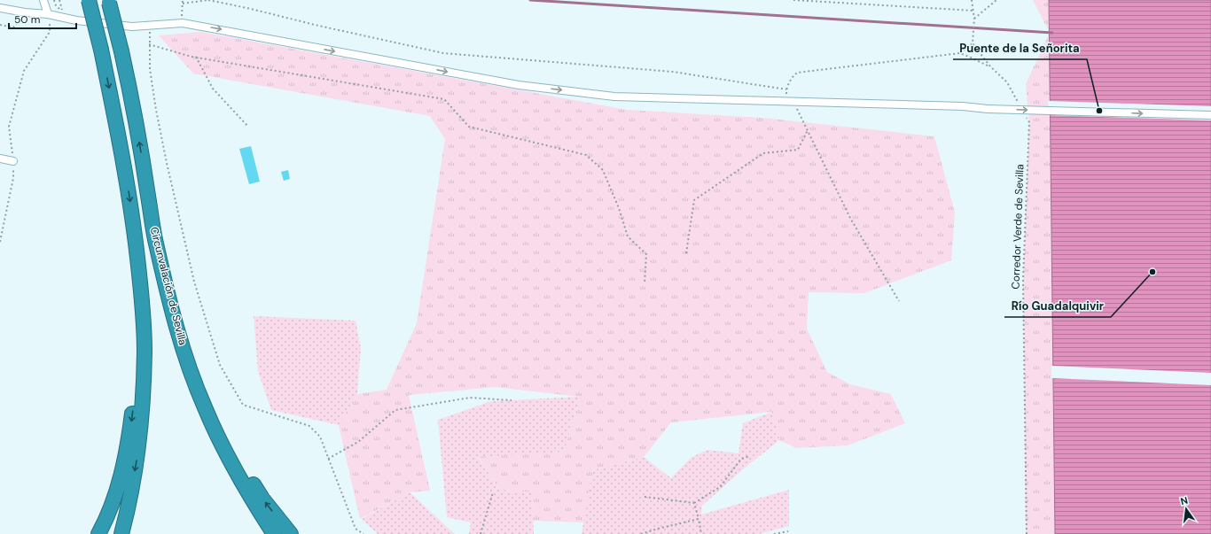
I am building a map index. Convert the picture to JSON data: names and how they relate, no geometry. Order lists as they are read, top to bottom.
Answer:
{
  "streets": {
    "highway": ["Circunvalación de Sevilla"],
    "path": ["Corredor Verde de Sevilla"]
  },
  "places": ["Puente de la Señorita", "Río Guadalquivir"],
  "scale_bar": "50 m",
  "north": "top"
}
